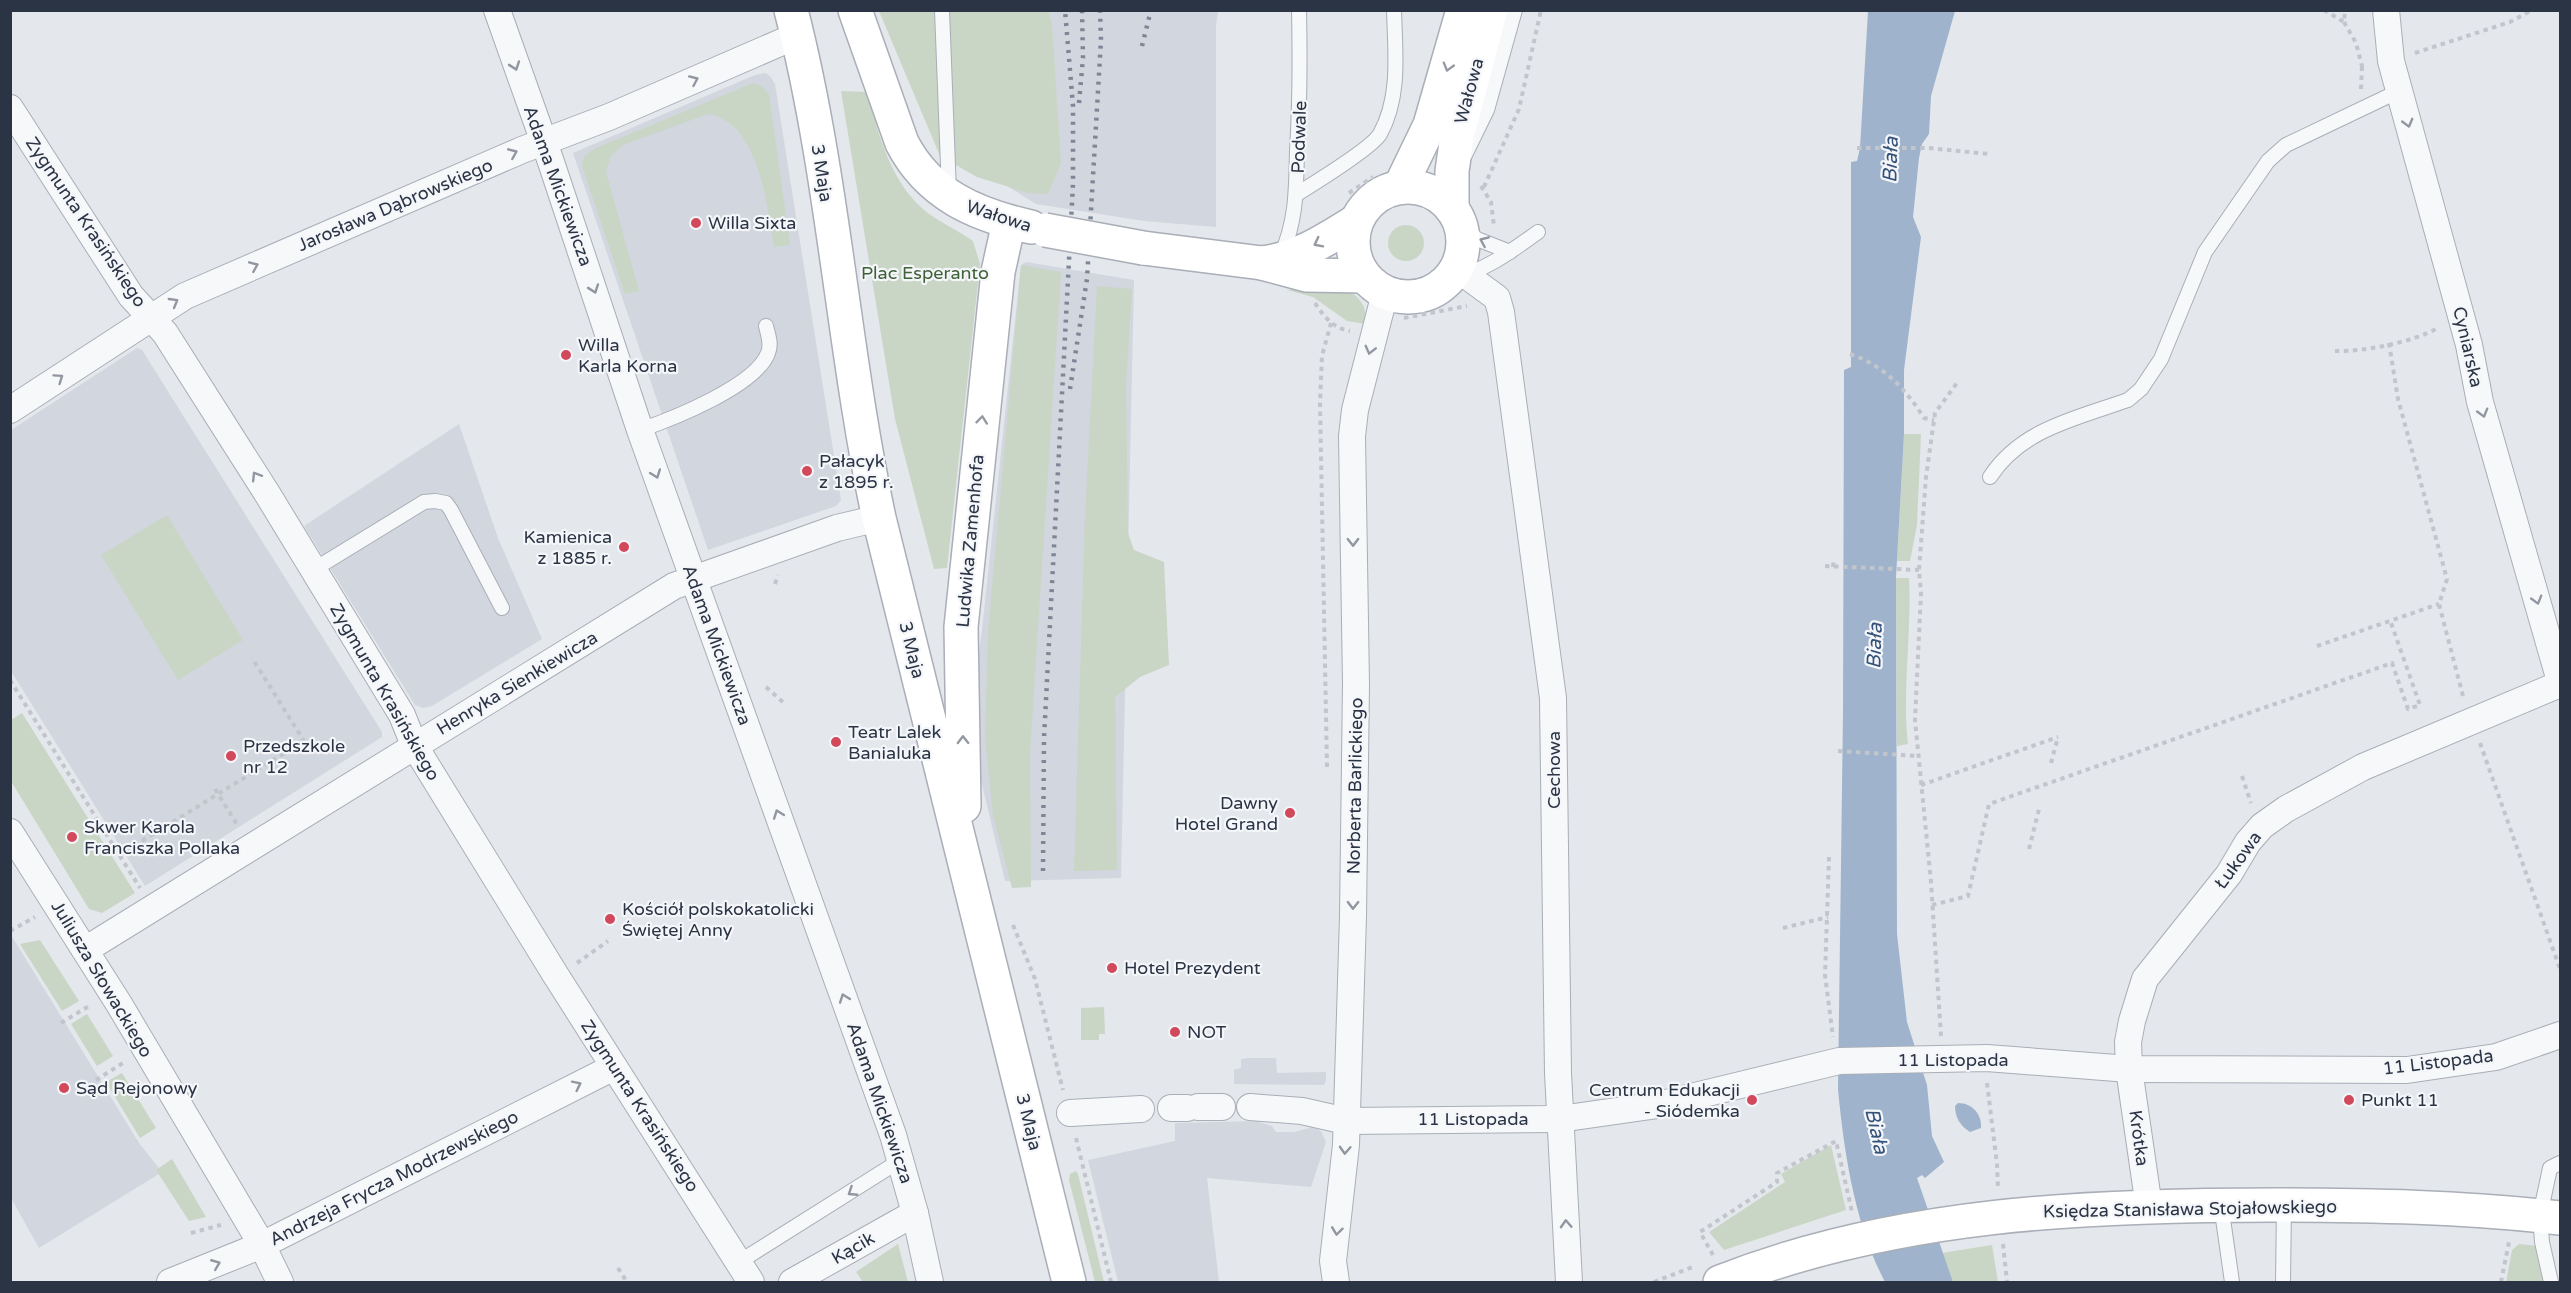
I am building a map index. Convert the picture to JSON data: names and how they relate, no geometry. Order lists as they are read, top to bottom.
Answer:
{
  "streets": {
    "street": [
      "Wałowa",
      "3 Maja",
      "Adama Mickiewicza",
      "Jarosława Dąbrowskiego",
      "Zygmunta Krasińskiego",
      "Cyniarska",
      "Ludwika Zamenhofa",
      "Henryka Sienkiewicza",
      "Cechowa",
      "Norberta Barlickiego",
      "Łukowa",
      "Juliusza Słowackiego",
      "11 Listopada",
      "Krótka",
      "Andrzeja Frycza Modrzewskiego",
      "Księdza Stanisława Stojałowskiego",
      "Kącik"
    ],
    "lane": ["Podwale"]
  },
  "crossings": [
    ["Wałowa", "Podwale"],
    ["Wałowa", "Ludwika Zamenhofa"],
    ["Wałowa", "Cechowa"],
    ["Wałowa", "Norberta Barlickiego"],
    ["3 Maja", "Jarosława Dąbrowskiego"],
    ["3 Maja", "Ludwika Zamenhofa"],
    ["3 Maja", "Henryka Sienkiewicza"],
    ["Adama Mickiewicza", "Jarosława Dąbrowskiego"],
    ["Adama Mickiewicza", "Henryka Sienkiewicza"],
    ["Adama Mickiewicza", "Kącik"],
    ["Jarosława Dąbrowskiego", "Zygmunta Krasińskiego"],
    ["Zygmunta Krasińskiego", "Henryka Sienkiewicza"],
    ["Zygmunta Krasińskiego", "Andrzeja Frycza Modrzewskiego"],
    ["Cyniarska", "Łukowa"],
    ["Henryka Sienkiewicza", "Juliusza Słowackiego"],
    ["Cechowa", "Norberta Barlickiego"],
    ["Cechowa", "11 Listopada"],
    ["Norberta Barlickiego", "11 Listopada"],
    ["Łukowa", "11 Listopada"],
    ["Łukowa", "Krótka"],
    ["Juliusza Słowackiego", "Andrzeja Frycza Modrzewskiego"],
    ["11 Listopada", "Krótka"],
    ["Krótka", "Księdza Stanisława Stojałowskiego"]
  ],
  "one_way": [
    "Jarosława Dąbrowskiego",
    "Cyniarska",
    "Ludwika Zamenhofa",
    "Norberta Barlickiego",
    "Andrzeja Frycza Modrzewskiego"
  ],
  "water": ["Biała"],
  "parks": ["Plac Esperanto"],
  "places": [
    "Willa Sixta",
    "Willa Karla Korna",
    "Pałacyk z 1895 r.",
    "Kamienica z 1885 r.",
    "Teatr Lalek Banialuka",
    "Przedszkole nr 12",
    "Dawny Hotel Grand",
    "Skwer Karola Franciszka Pollaka",
    "Kościół polskokatolicki Świętej Anny",
    "Hotel Prezydent",
    "NOT",
    "Sąd Rejonowy",
    "Centrum Edukacji - Siódemka",
    "Punkt 11"
  ]
}
